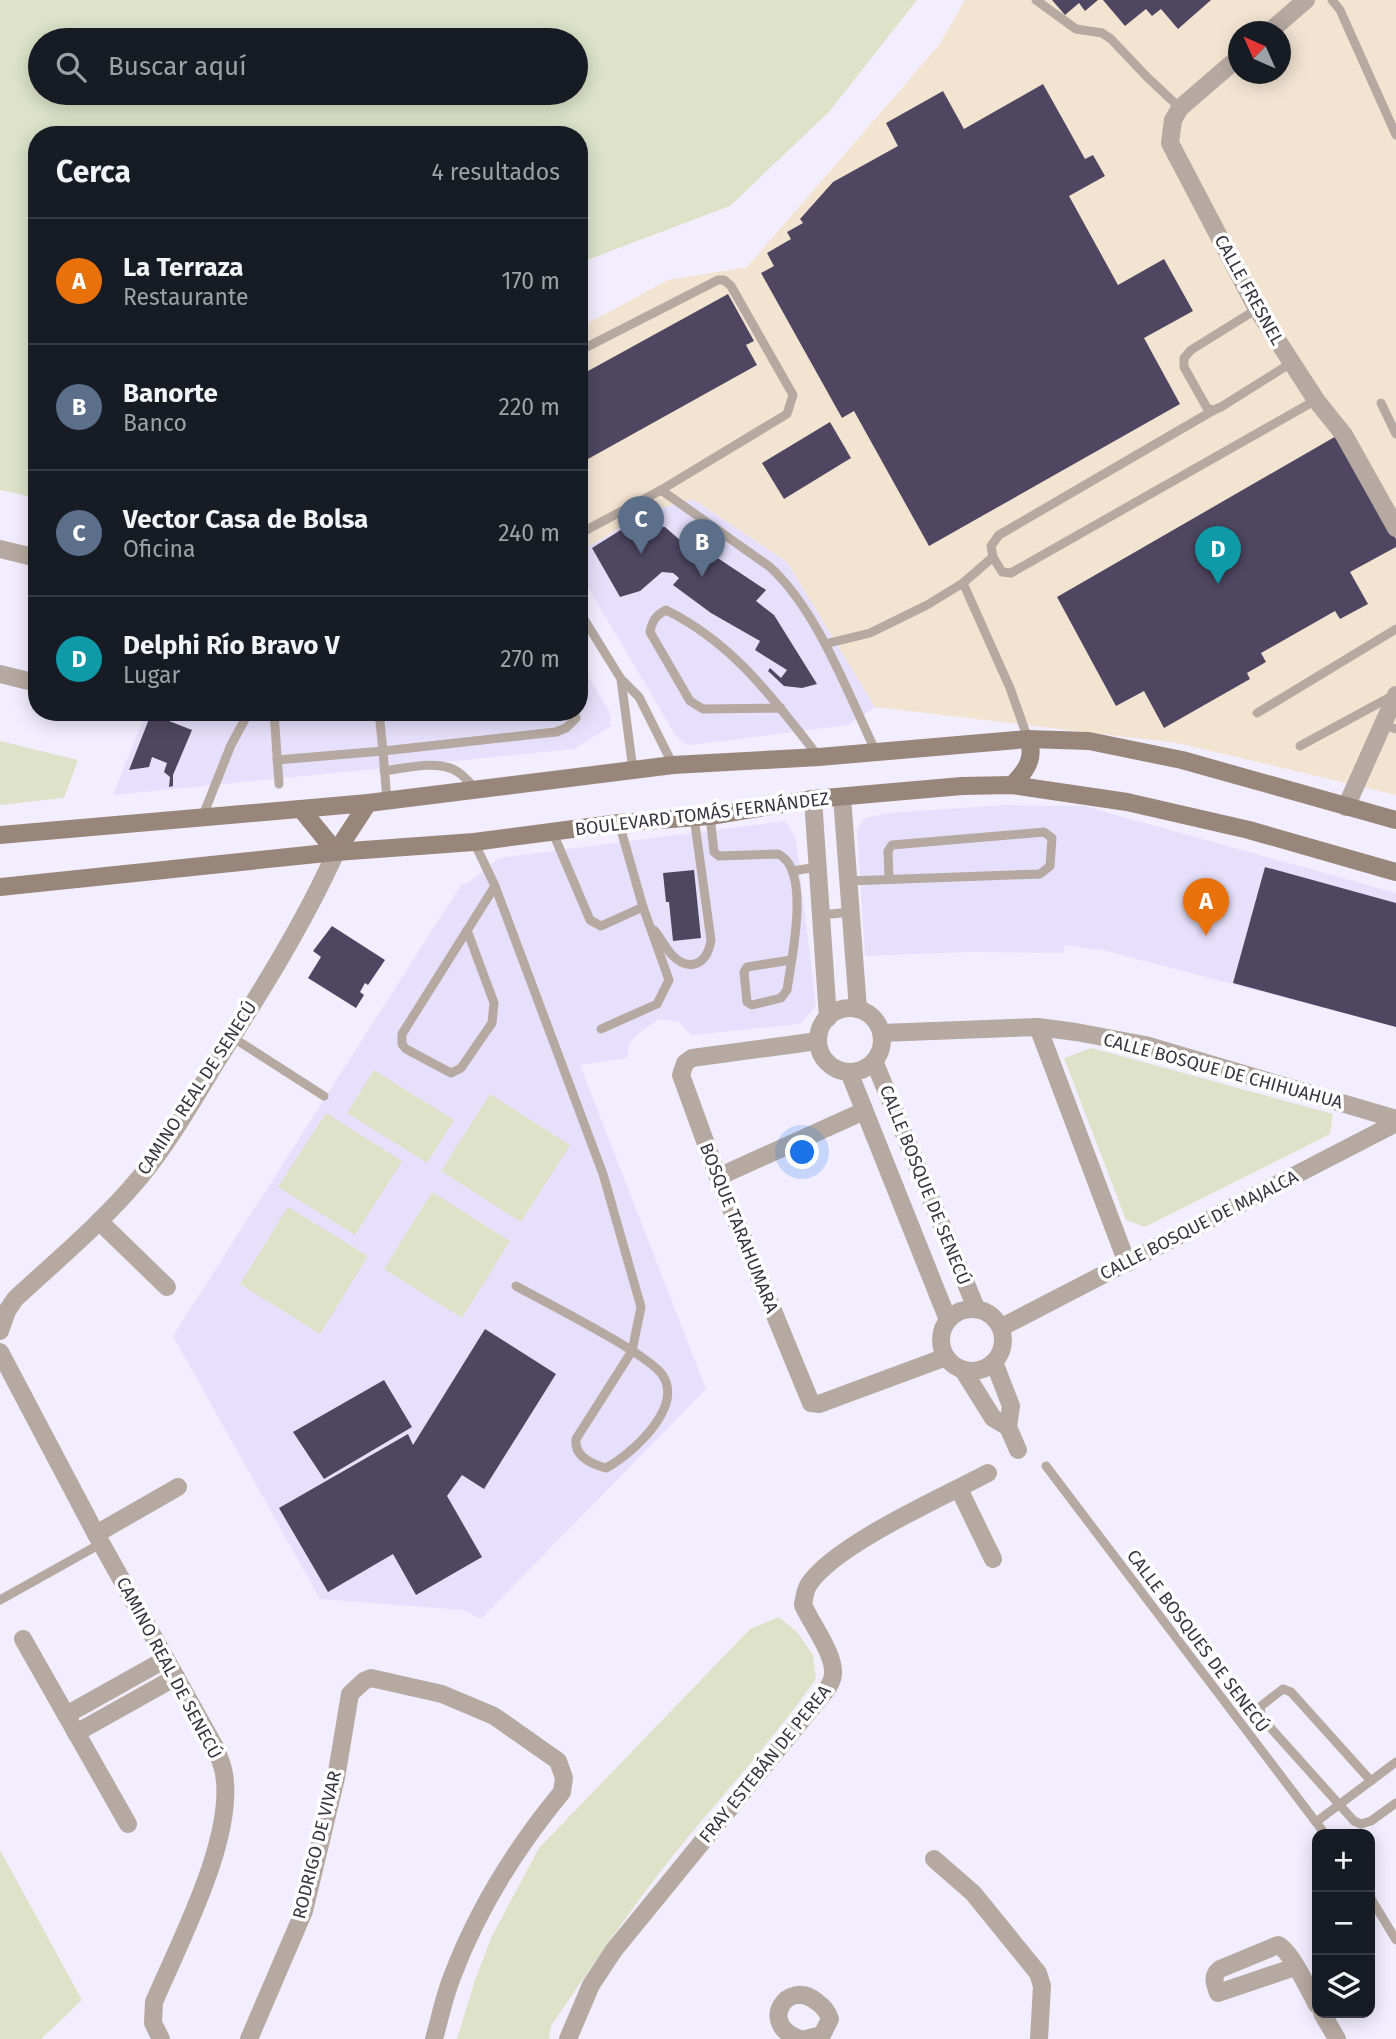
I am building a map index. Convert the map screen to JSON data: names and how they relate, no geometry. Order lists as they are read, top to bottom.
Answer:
{
  "streets": {
    "main road": ["BOULEVARD TOMÁS FERNÁNDEZ"],
    "street": [
      "CALLE FRESNEL",
      "CALLE BOSQUE DE CHIHUAHUA",
      "CAMINO REAL DE SENECÚ",
      "CALLE BOSQUE DE SENECÚ",
      "CALLE BOSQUE DE MAJALCA",
      "BOSQUE TARAHUMARA",
      "FRAY ESTEBÁN DE PEREA",
      "RODRIGO DE VIVAR"
    ],
    "lane": ["CALLE BOSQUES DE SENECÚ"]
  },
  "crossings": [
    ["BOULEVARD TOMÁS FERNÁNDEZ", "CAMINO REAL DE SENECÚ"],
    ["CALLE BOSQUE DE CHIHUAHUA", "CALLE BOSQUE DE SENECÚ"],
    ["CALLE BOSQUE DE CHIHUAHUA", "CALLE BOSQUE DE MAJALCA"],
    ["CALLE BOSQUE DE CHIHUAHUA", "BOSQUE TARAHUMARA"],
    ["CALLE BOSQUE DE SENECÚ", "CALLE BOSQUE DE MAJALCA"],
    ["CALLE BOSQUE DE SENECÚ", "BOSQUE TARAHUMARA"],
    ["CALLE BOSQUE DE MAJALCA", "BOSQUE TARAHUMARA"]
  ],
  "north": "top left",
  "page": {
    "search": "Buscar aquí",
    "heading": ["Cerca", "4 resultados"],
    "list": [
      {
        "mark": "A",
        "name": "La Terraza",
        "note": "Restaurante",
        "value": "170 m"
      },
      {
        "mark": "B",
        "name": "Banorte",
        "note": "Banco",
        "value": "220 m"
      },
      {
        "mark": "C",
        "name": "Vector Casa de Bolsa",
        "note": "Oficina",
        "value": "240 m"
      },
      {
        "mark": "D",
        "name": "Delphi Río Bravo V",
        "note": "Lugar",
        "value": "270 m"
      }
    ],
    "pins": [
      "C",
      "B",
      "D",
      "A"
    ],
    "map_buttons": ["+", "−"]
  }
}
